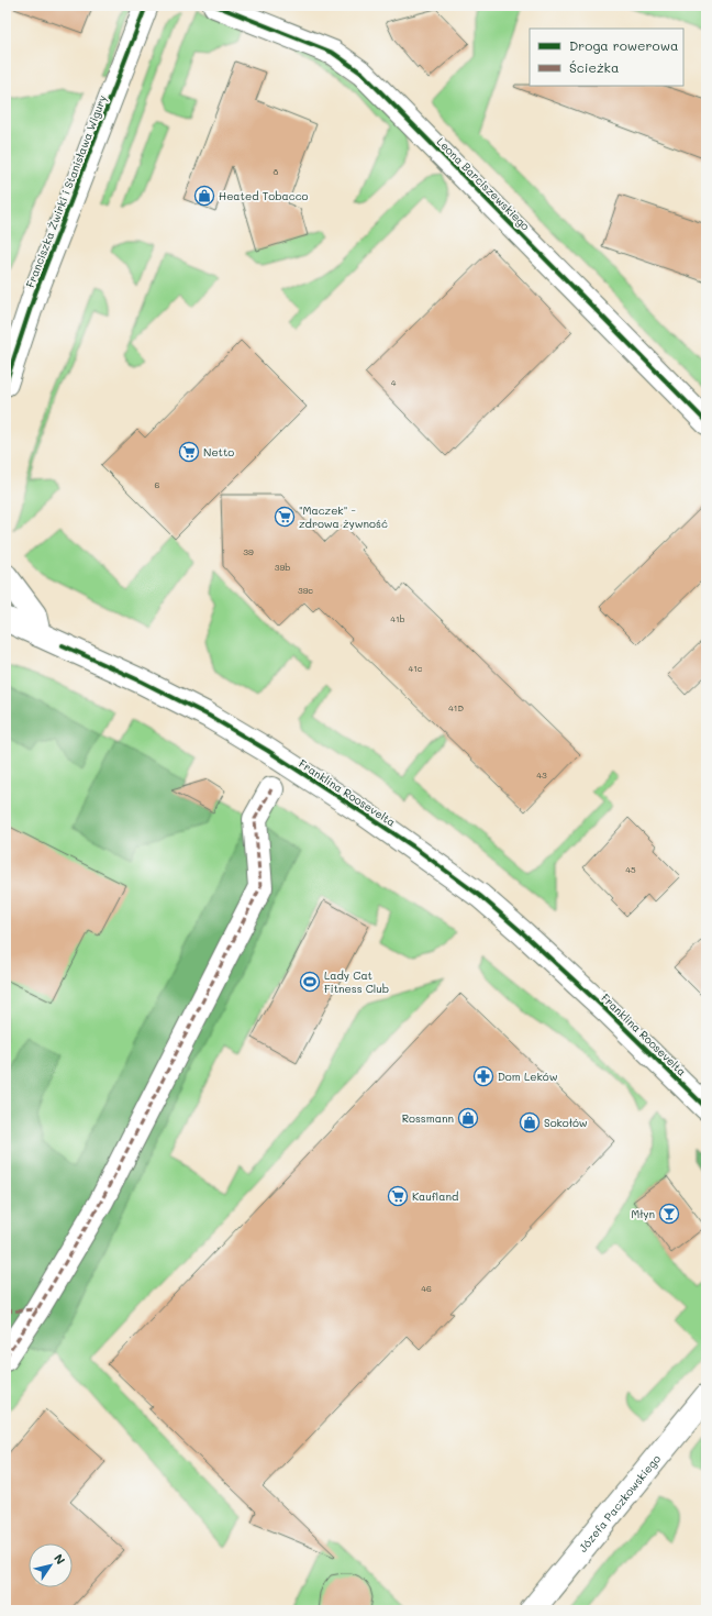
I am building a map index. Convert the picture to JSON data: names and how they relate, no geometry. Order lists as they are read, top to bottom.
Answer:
{
  "streets": {
    "street": [
      "Leona Barciszewskiego",
      "Franciszka Żwirki i Stanisława Wigury",
      "Franklina Roosevelta",
      "Józefa Paczkowskiego"
    ]
  },
  "places": {
    "shop": ["Heated Tobacco", "Rossmann", "Sokołów"],
    "supermarket": ["Netto", "\"Maczek\" - zdrowa żywność", "Kaufland"],
    "sports": ["Lady Cat Fitness Club"],
    "pharmacy": ["Dom Leków"],
    "bar": ["Młyn"]
  },
  "house_numbers": [
    "8",
    "4",
    "6",
    "39",
    "39b",
    "39c",
    "41b",
    "41c",
    "41D",
    "43",
    "45",
    "46"
  ],
  "legend": ["Droga rowerowa", "Ścieżka"],
  "north": "top right"
}
